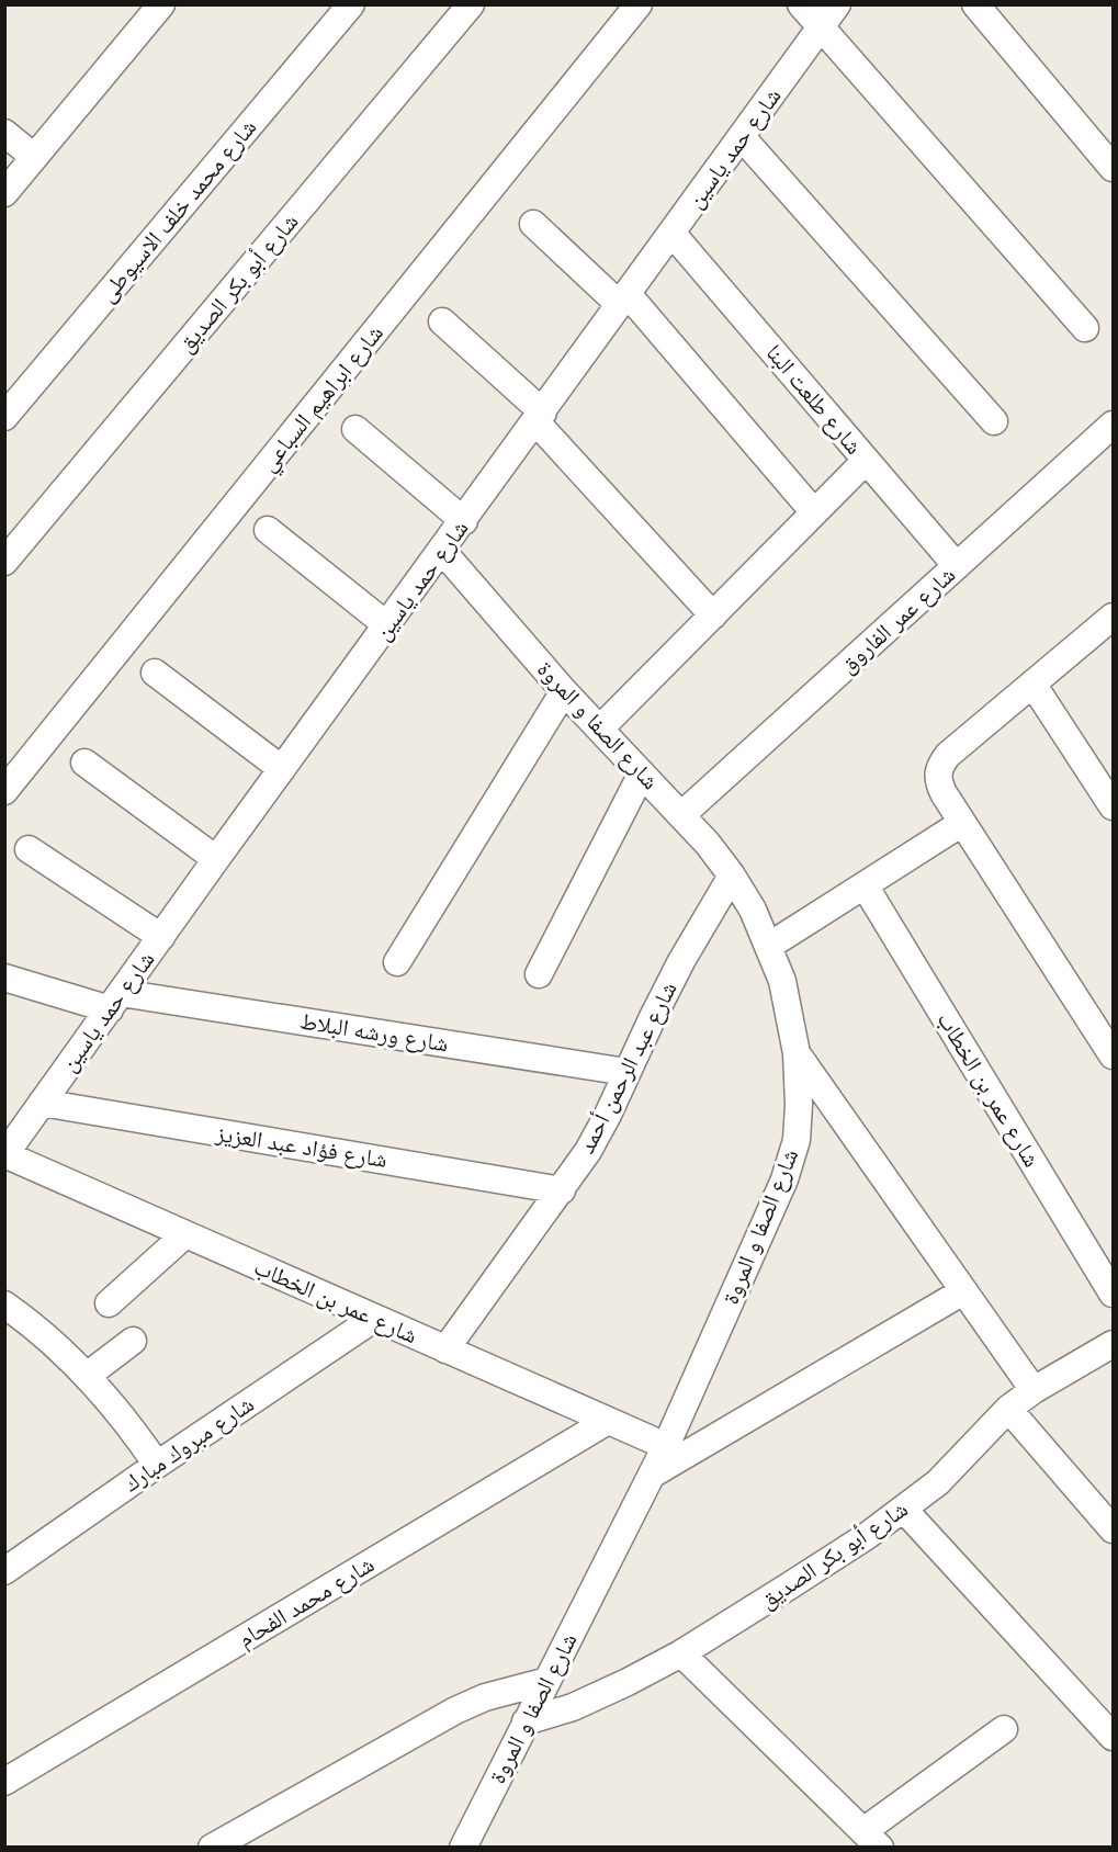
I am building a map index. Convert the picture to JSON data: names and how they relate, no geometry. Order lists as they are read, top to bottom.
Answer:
{
  "streets": {
    "street": [
      "شارع حمد ياسين",
      "شارع محمد خلف الاسيوطى",
      "شارع أبو بكر الصديق",
      "شارع ابراهيم السباعي",
      "شارع طلعت البنا",
      "شارع عمر الفاروق",
      "شارع الصفا و المروة",
      "شارع ورشه البلاط",
      "شارع عبد الرحمن أحمد",
      "شارع عمر بن الخطاب",
      "شارع فؤاد عبد العزيز",
      "شارع مبروك مبارك",
      "شارع محمد الفحام"
    ]
  },
  "crossings": [
    ["شارع حمد ياسين", "شارع طلعت البنا"],
    ["شارع حمد ياسين", "شارع الصفا و المروة"],
    ["شارع حمد ياسين", "شارع ورشه البلاط"],
    ["شارع حمد ياسين", "شارع عمر بن الخطاب"],
    ["شارع حمد ياسين", "شارع فؤاد عبد العزيز"],
    ["شارع أبو بكر الصديق", "شارع الصفا و المروة"],
    ["شارع طلعت البنا", "شارع عمر الفاروق"],
    ["شارع عمر الفاروق", "شارع الصفا و المروة"],
    ["شارع الصفا و المروة", "شارع عبد الرحمن أحمد"],
    ["شارع الصفا و المروة", "شارع عمر بن الخطاب"],
    ["شارع ورشه البلاط", "شارع عبد الرحمن أحمد"],
    ["شارع عبد الرحمن أحمد", "شارع عمر بن الخطاب"],
    ["شارع عبد الرحمن أحمد", "شارع فؤاد عبد العزيز"],
    ["شارع عمر بن الخطاب", "شارع مبروك مبارك"],
    ["شارع عمر بن الخطاب", "شارع محمد الفحام"]
  ]
}
